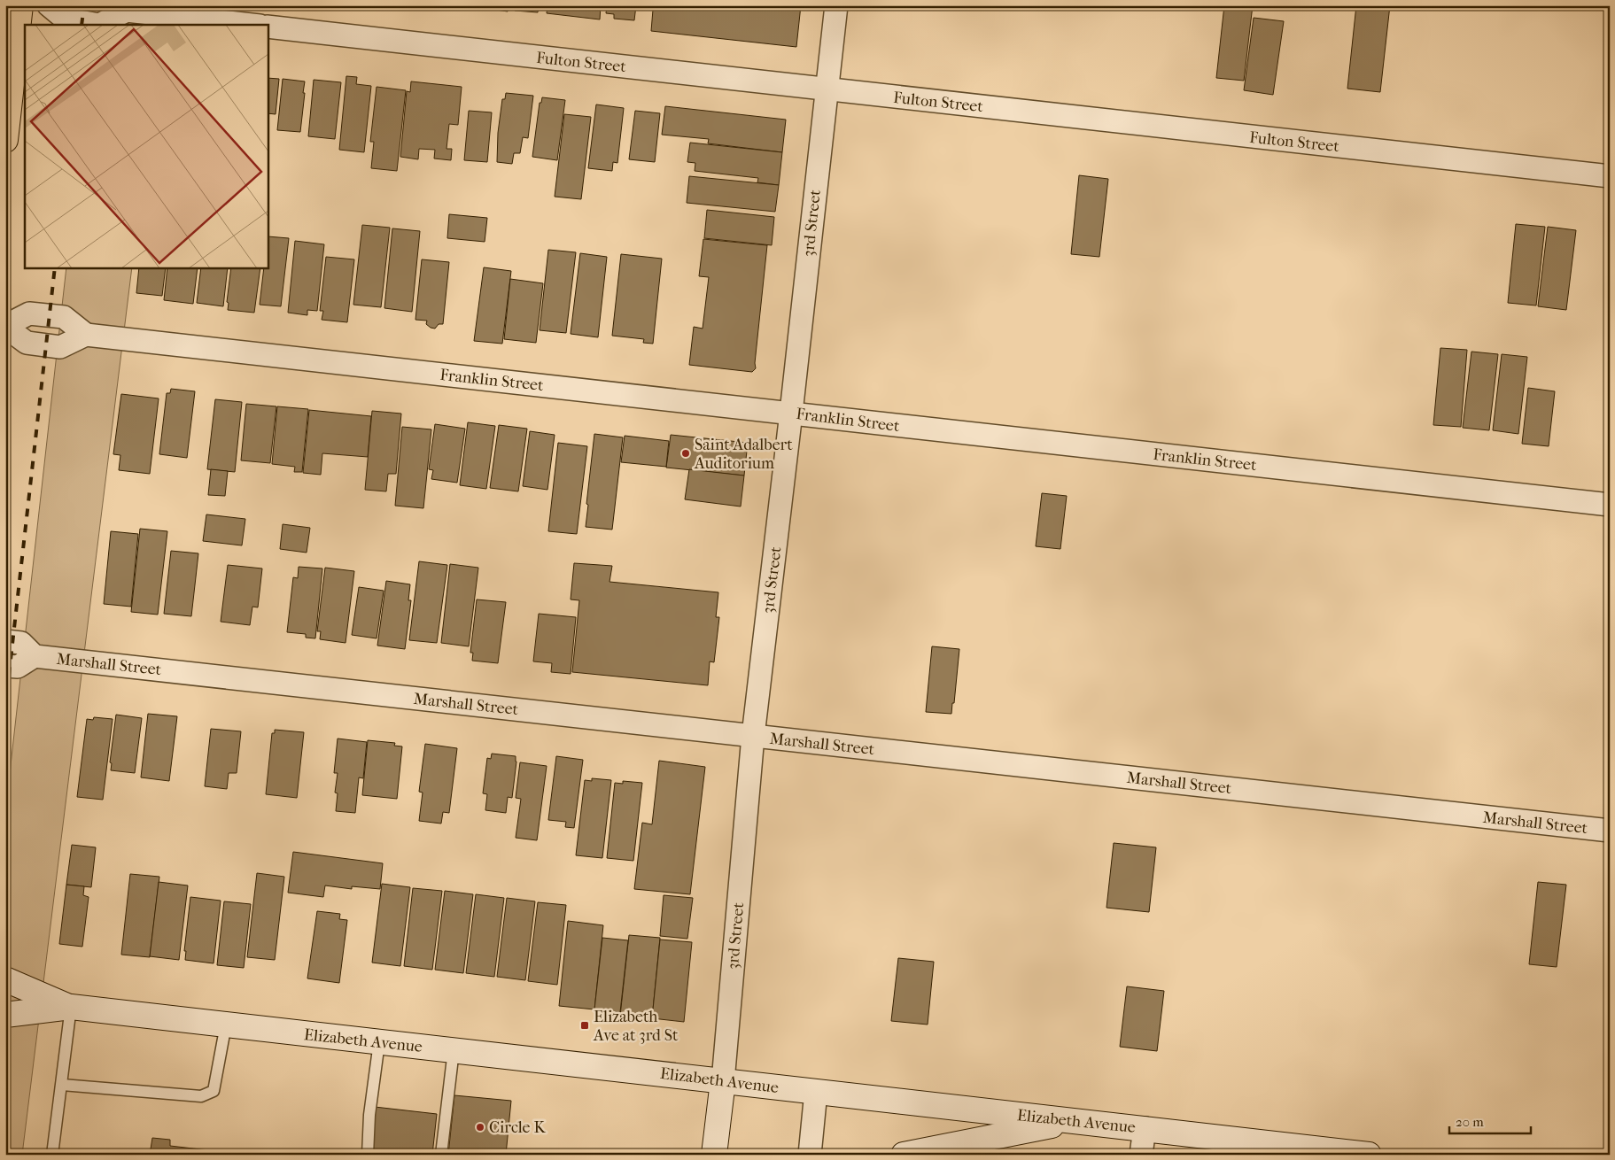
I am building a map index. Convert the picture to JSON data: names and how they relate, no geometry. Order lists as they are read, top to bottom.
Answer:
{
  "streets": {
    "street": [
      "Fulton Street",
      "3rd Street",
      "Franklin Street",
      "Marshall Street",
      "Elizabeth Avenue"
    ]
  },
  "crossings": [
    ["Fulton Street", "3rd Street"],
    ["3rd Street", "Franklin Street"],
    ["3rd Street", "Marshall Street"],
    ["3rd Street", "Elizabeth Avenue"]
  ],
  "places": {
    "other": ["Saint Adalbert Auditorium", "Circle K"],
    "transit": ["Elizabeth Ave at 3rd St"]
  },
  "scale_bar": "20 m"
}
